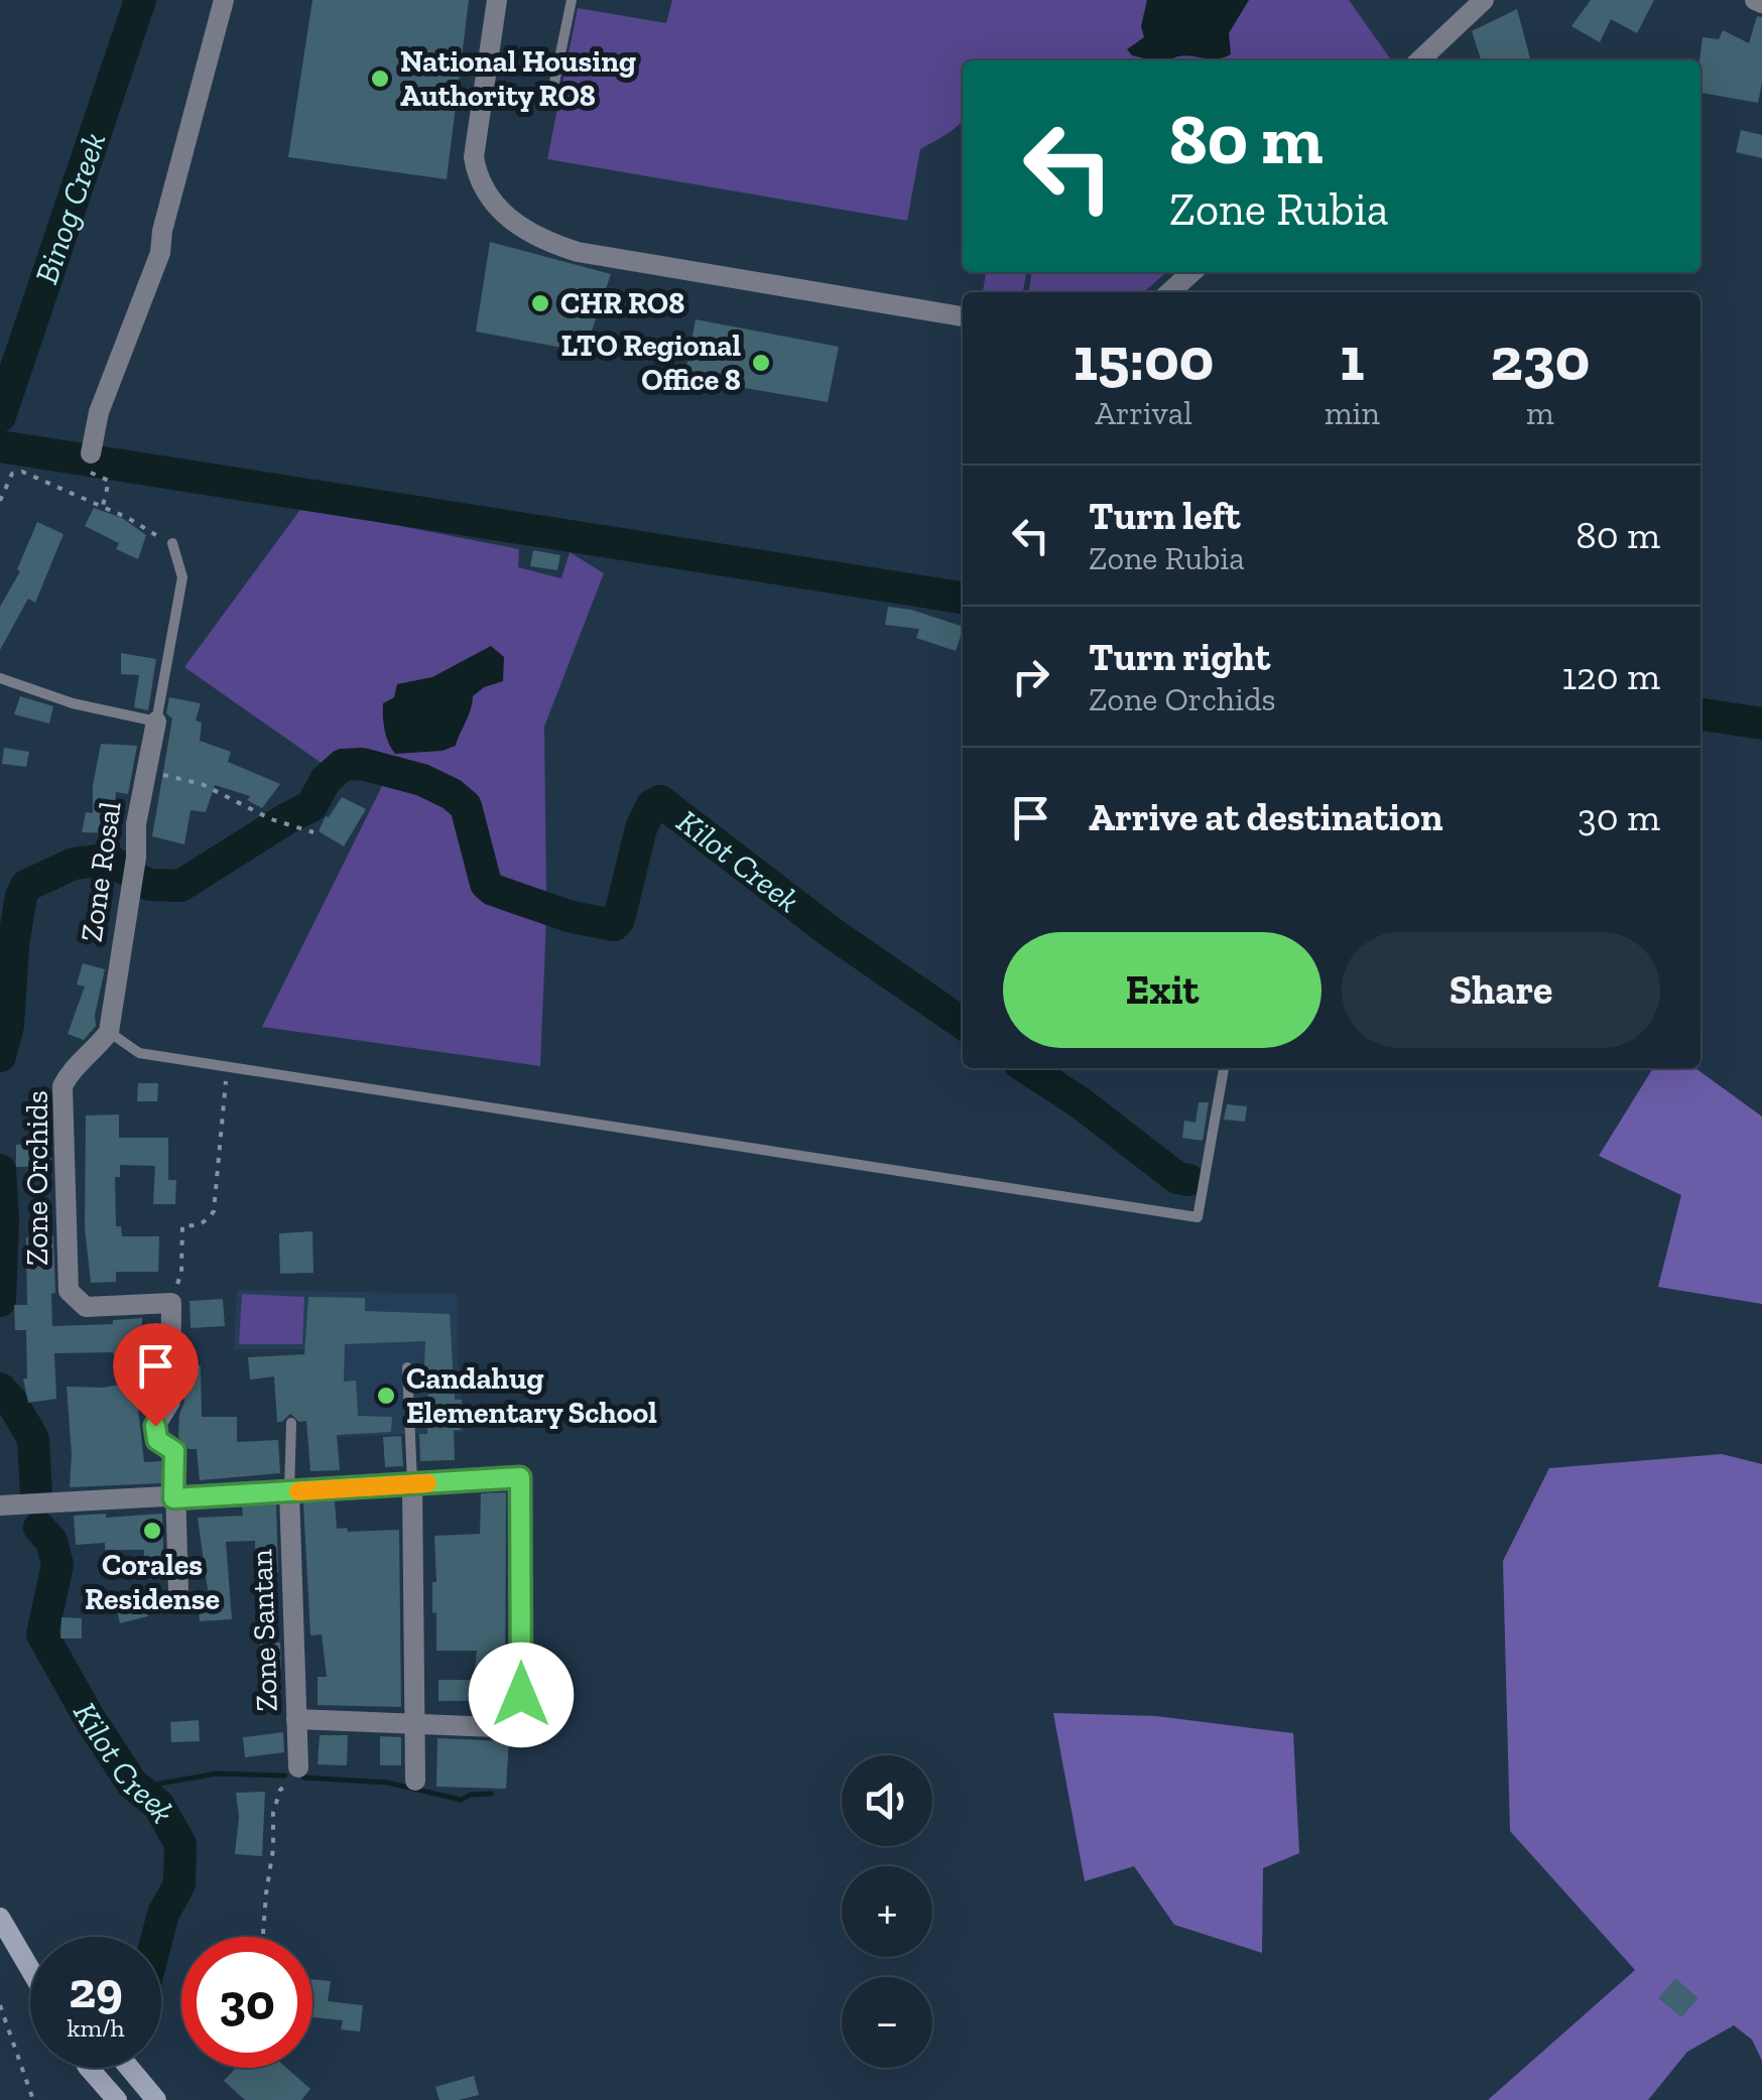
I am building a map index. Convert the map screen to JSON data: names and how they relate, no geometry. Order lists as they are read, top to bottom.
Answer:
{
  "streets": {
    "street": ["Zone Rosal", "Zone Orchids", "Zone Santan"]
  },
  "crossings": [
    ["Zone Rosal", "Zone Orchids"]
  ],
  "water": ["Binog Creek", "Kilot Creek"],
  "places": [
    "National Housing Authority RO8",
    "CHR RO8",
    "LTO Regional Office 8",
    "Candahug Elementary School",
    "Corales Residense"
  ],
  "page": {
    "turn": ["80 m", "Zone Rubia"],
    "eta": [
      "15:00",
      "Arrival",
      "1",
      "min",
      "230",
      "m"
    ],
    "list": [
      {
        "name": "Turn left",
        "note": "Zone Rubia",
        "value": "80 m"
      },
      {
        "name": "Turn right",
        "note": "Zone Orchids",
        "value": "120 m"
      },
      {
        "name": "Arrive at destination",
        "value": "30 m"
      }
    ],
    "buttons": ["Exit", "Share"],
    "map_buttons": ["+", "−"],
    "speed": "29 km/h",
    "limit": "30"
  }
}
